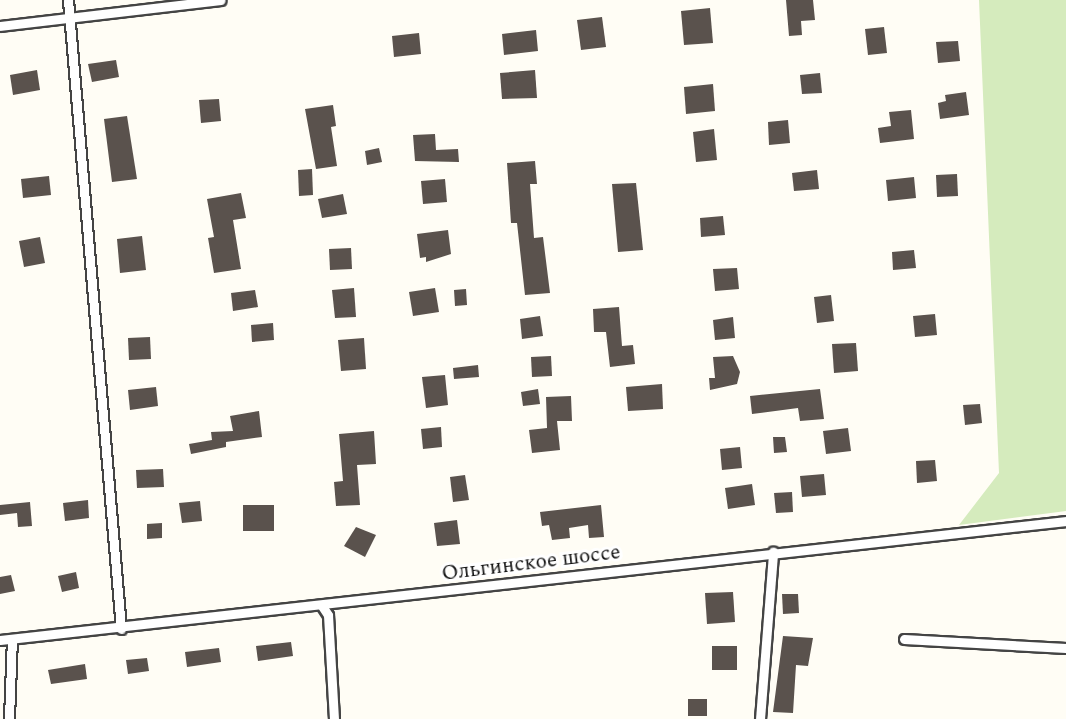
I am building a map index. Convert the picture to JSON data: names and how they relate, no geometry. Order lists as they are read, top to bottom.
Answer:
{
  "streets": {
    "street": ["Ольгинское шоссе"]
  }
}
